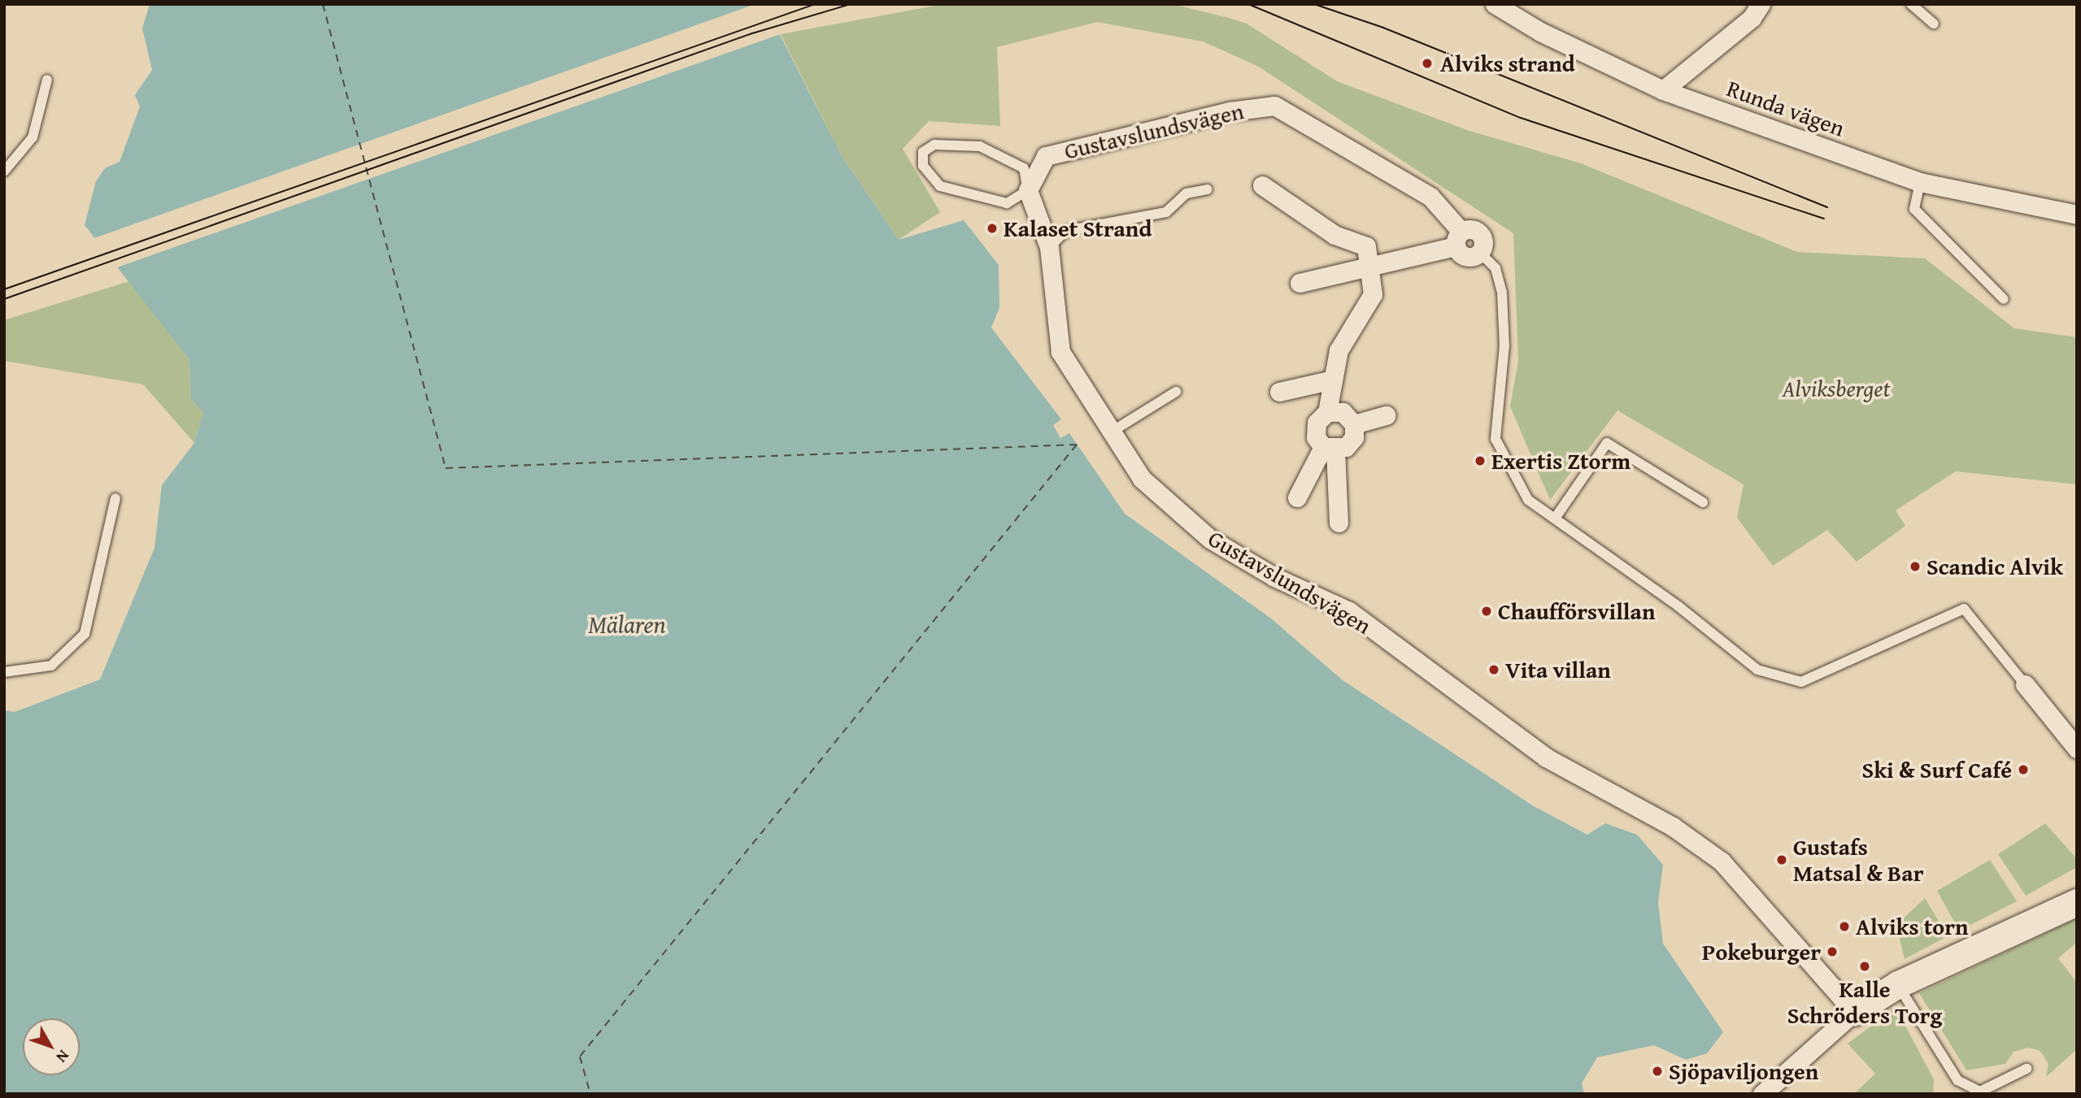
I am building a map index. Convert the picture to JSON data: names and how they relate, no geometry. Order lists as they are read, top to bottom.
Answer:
{
  "streets": {
    "street": ["Runda vägen", "Gustavslundsvägen"]
  },
  "water": ["Mälaren"],
  "parks": ["Alviksberget"],
  "places": [
    "Alviks strand",
    "Kalaset Strand",
    "Exertis Ztorm",
    "Scandic Alvik",
    "Chaufförsvillan",
    "Vita villan",
    "Ski & Surf Café",
    "Gustafs Matsal & Bar",
    "Alviks torn",
    "Pokeburger",
    "Kalle Schröders Torg",
    "Sjöpaviljongen"
  ],
  "north": "bottom right"
}
